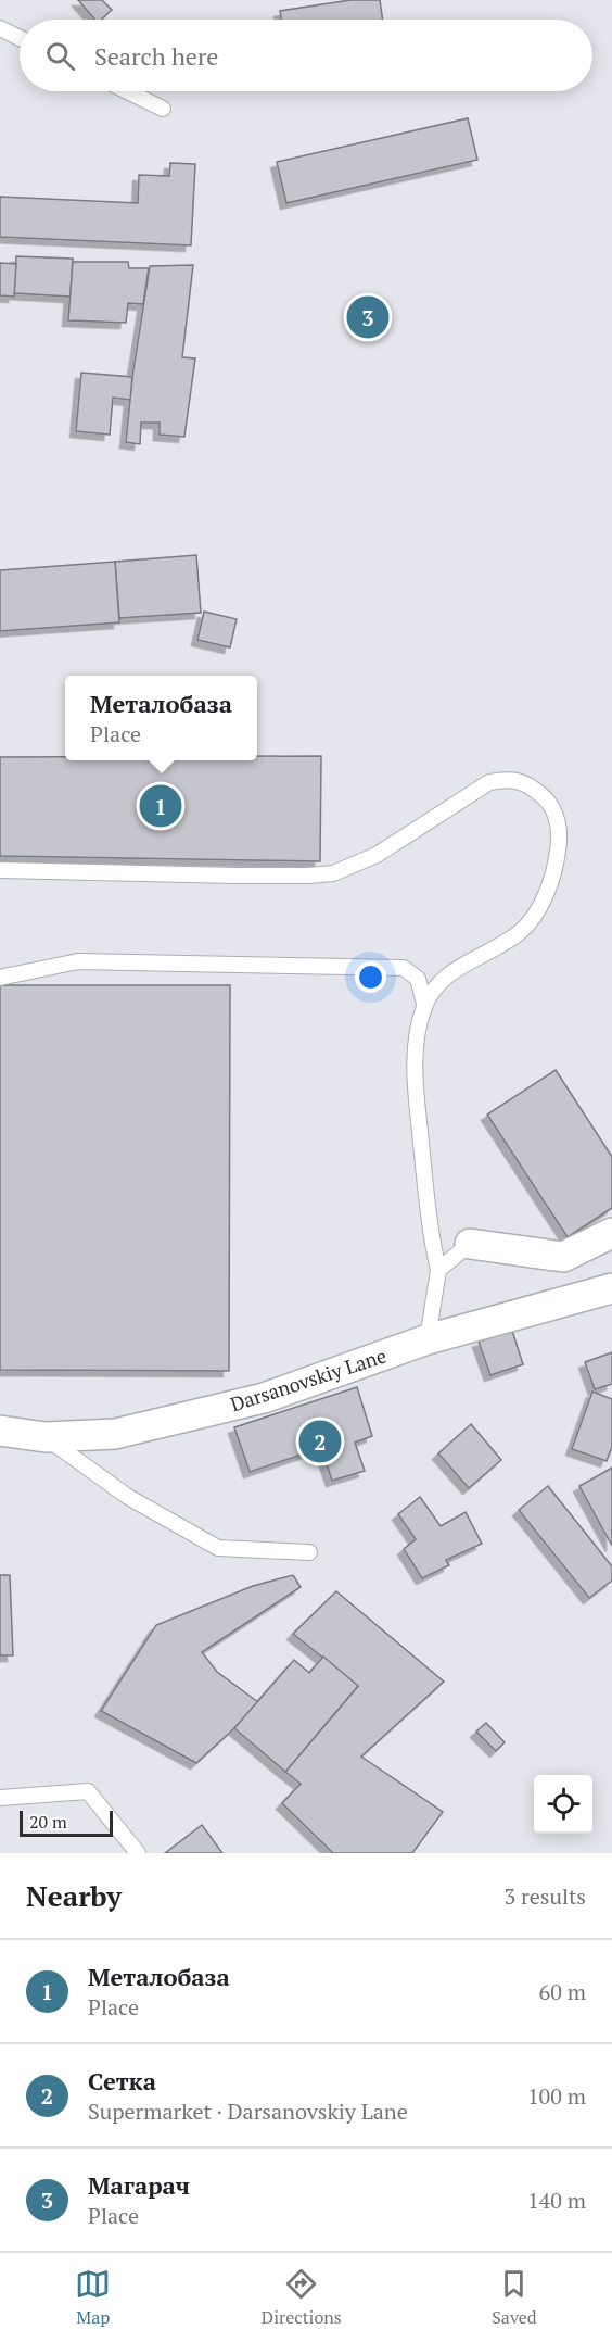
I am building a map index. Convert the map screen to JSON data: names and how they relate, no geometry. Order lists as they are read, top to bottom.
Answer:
{
  "streets": {
    "street": ["Darsanovskiy Lane"]
  },
  "scale_bar": "20 m",
  "page": {
    "search": "Search here",
    "pins": ["3", "1", "2"],
    "popup": ["Металобаза", "Place"],
    "scale": "20 m",
    "heading": ["Nearby", "3 results"],
    "list": [
      {
        "mark": "1",
        "name": "Металобаза",
        "note": "Place",
        "value": "60 m"
      },
      {
        "mark": "2",
        "name": "Сетка",
        "note": "Supermarket · Darsanovskiy Lane",
        "value": "100 m"
      },
      {
        "mark": "3",
        "name": "Магарач",
        "note": "Place",
        "value": "140 m"
      }
    ],
    "nav": ["Map", "Directions", "Saved"]
  }
}
